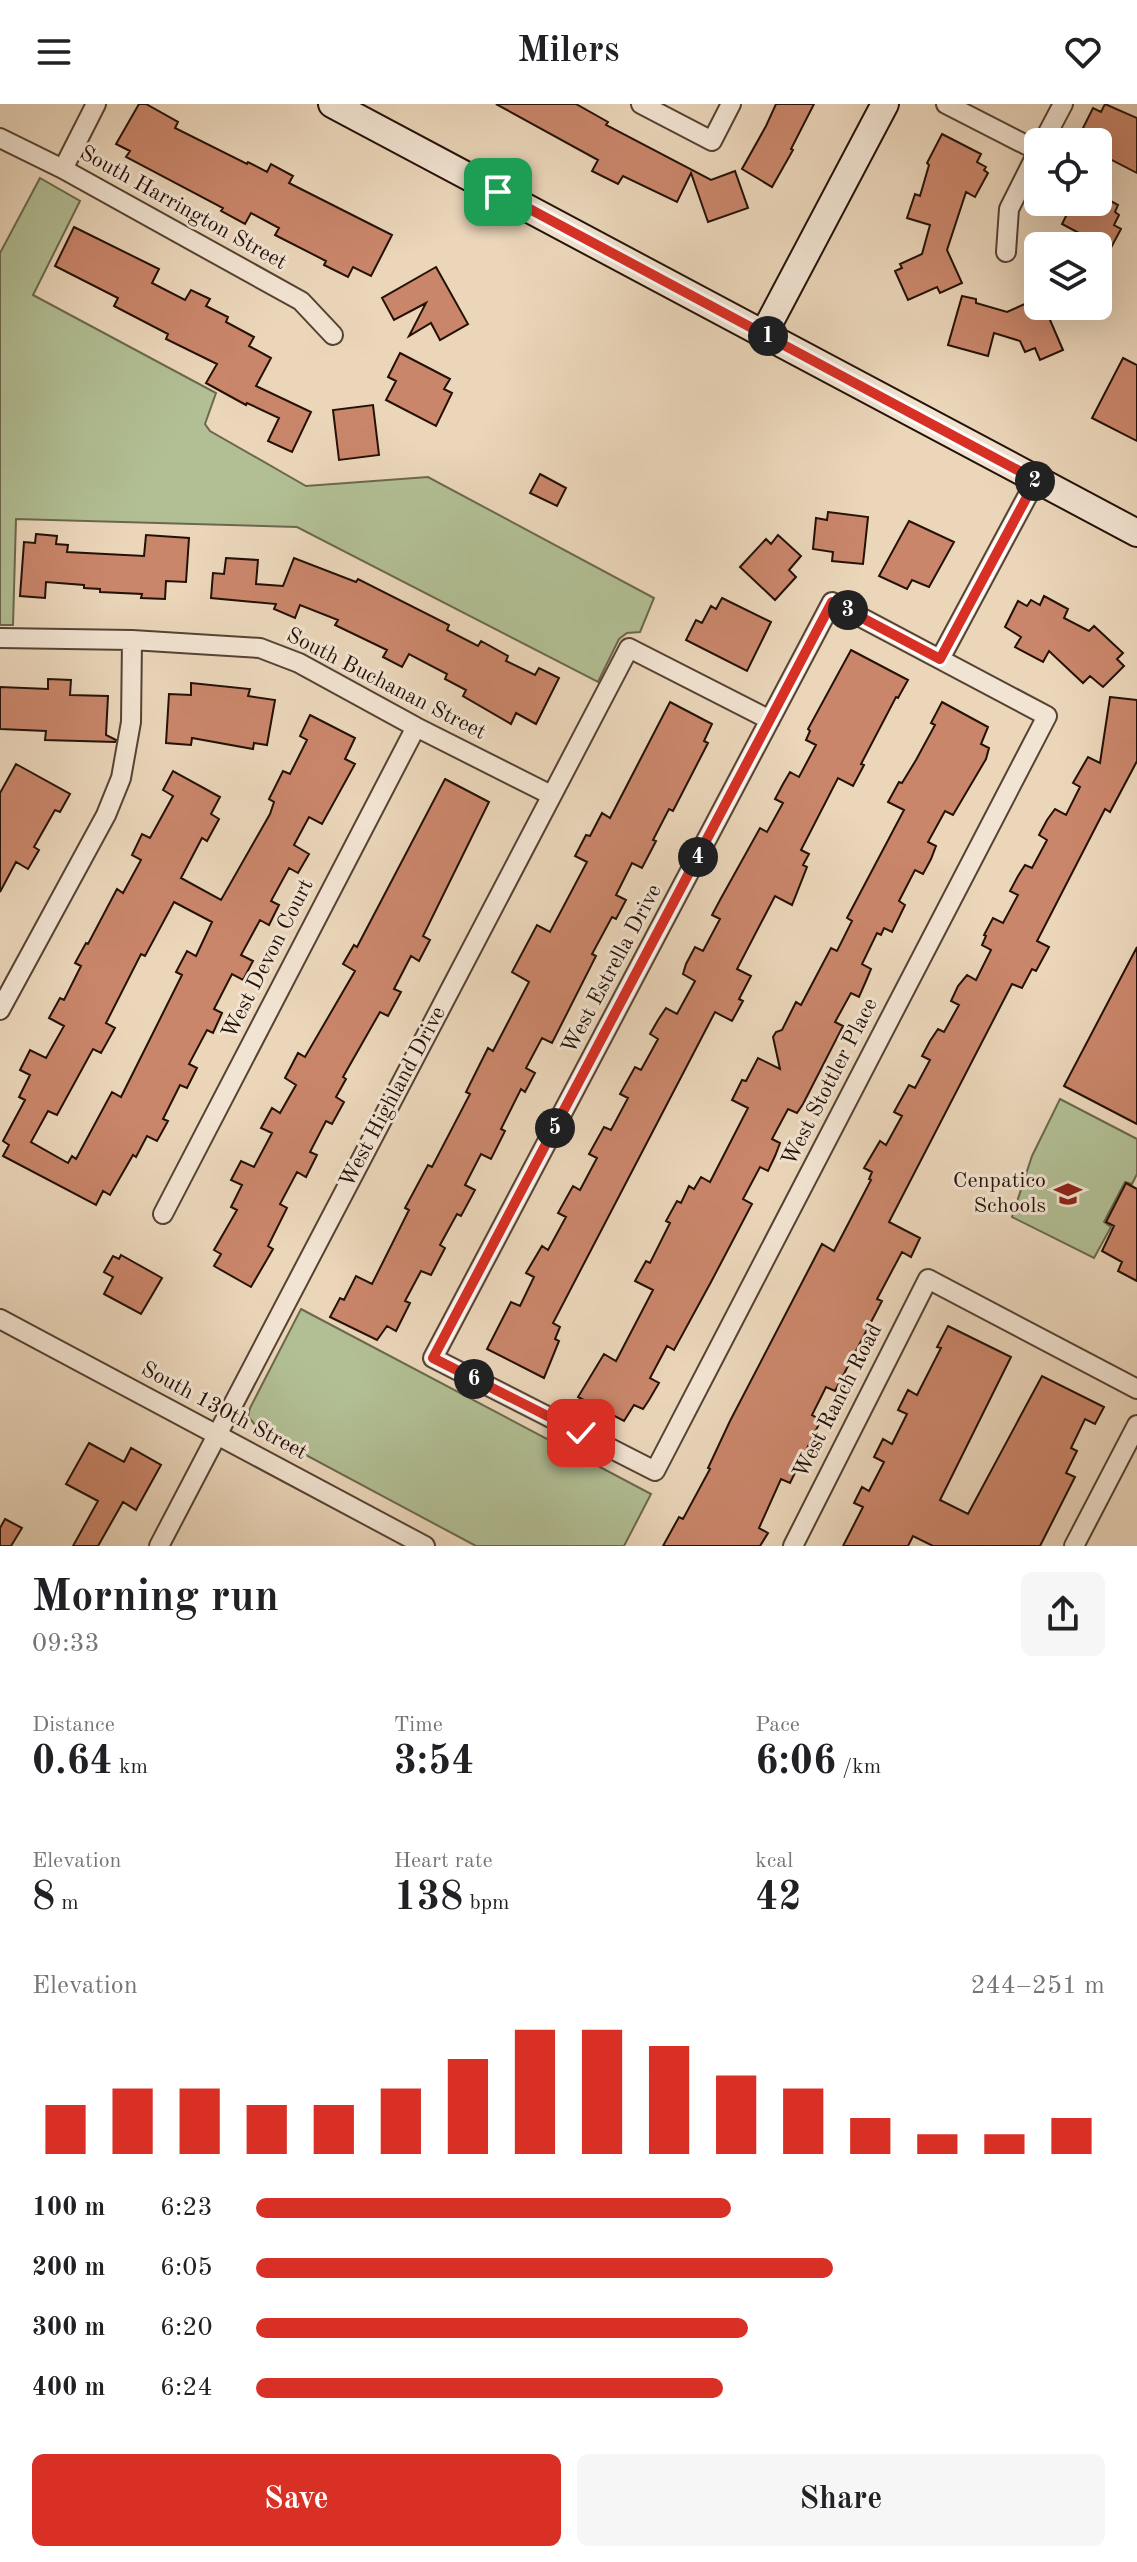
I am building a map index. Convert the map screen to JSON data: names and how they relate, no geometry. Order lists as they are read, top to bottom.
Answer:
{
  "streets": {
    "street": [
      "South Harrington Street",
      "South Buchanan Street",
      "West Devon Court",
      "West Estrella Drive",
      "West Stottler Place",
      "West Highland Drive",
      "West Ranch Road",
      "South 130th Street"
    ]
  },
  "crossings": [
    ["South Buchanan Street", "West Devon Court"],
    ["South Buchanan Street", "West Highland Drive"],
    ["West Estrella Drive", "West Stottler Place"],
    ["West Estrella Drive", "West Highland Drive"],
    ["West Highland Drive", "South 130th Street"]
  ],
  "places": {
    "school or university": ["Cenpatico Schools"]
  },
  "page": {
    "header": "Milers",
    "pins": [
      "1",
      "2",
      "3",
      "4",
      "5",
      "6"
    ],
    "heading": ["Morning run", "09:33"],
    "stats": [
      ["Distance", "0.64 km"],
      ["Time", "3:54"],
      ["Pace", "6:06 /km"],
      ["Elevation", "8 m"],
      ["Heart rate", "138 bpm"],
      ["kcal", "42"]
    ],
    "chart": ["Elevation", "244–251 m"],
    "list": [
      {
        "name": "100 m",
        "note": "6:23"
      },
      {
        "name": "200 m",
        "note": "6:05"
      },
      {
        "name": "300 m",
        "note": "6:20"
      },
      {
        "name": "400 m",
        "note": "6:24"
      }
    ],
    "buttons": ["Save", "Share"]
  }
}
